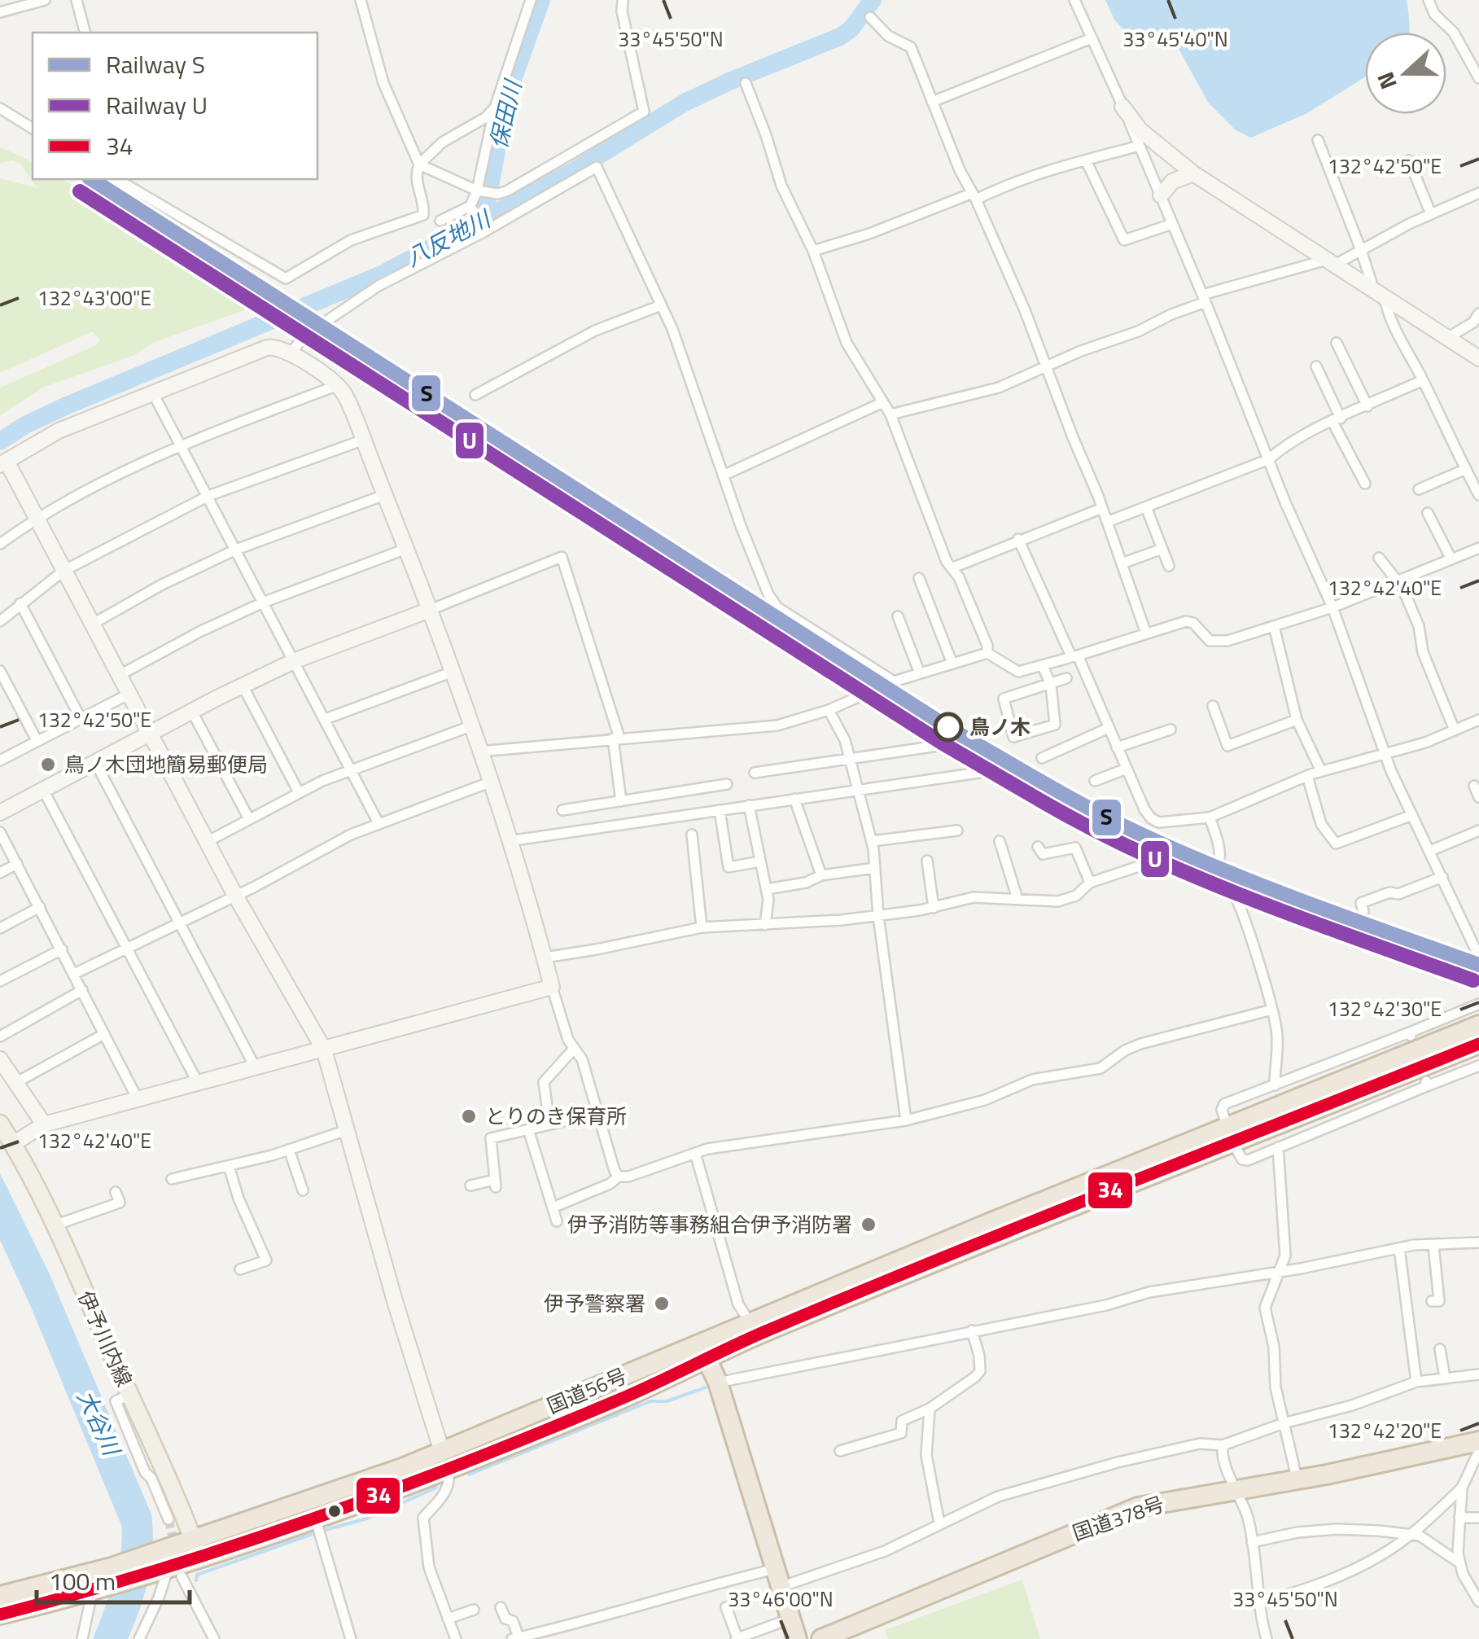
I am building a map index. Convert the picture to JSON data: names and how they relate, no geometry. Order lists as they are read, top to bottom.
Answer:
{
  "streets": {
    "highway": ["国道56号", "国道378号"],
    "main road": ["伊予川内線"]
  },
  "crossings": [
    ["伊予川内線", "国道56号"]
  ],
  "water": ["保田川", "八反地川", "大谷川"],
  "places": [
    "鳥ノ木",
    "鳥ノ木団地簡易郵便局",
    "とりのき保育所",
    "伊予消防等事務組合伊予消防署",
    "伊予警察署"
  ],
  "lines": ["rail line S", "rail line U", "transit line 34"],
  "legend": ["Railway S", "Railway U", "34"],
  "scale_bar": "100 m",
  "north": "left",
  "coordinates": [
    "33°45'50\"N",
    "33°45'40\"N",
    "132°42'50\"E",
    "132°43'00\"E",
    "132°42'40\"E",
    "132°42'30\"E",
    "132°42'20\"E",
    "33°46'00\"N"
  ]
}
